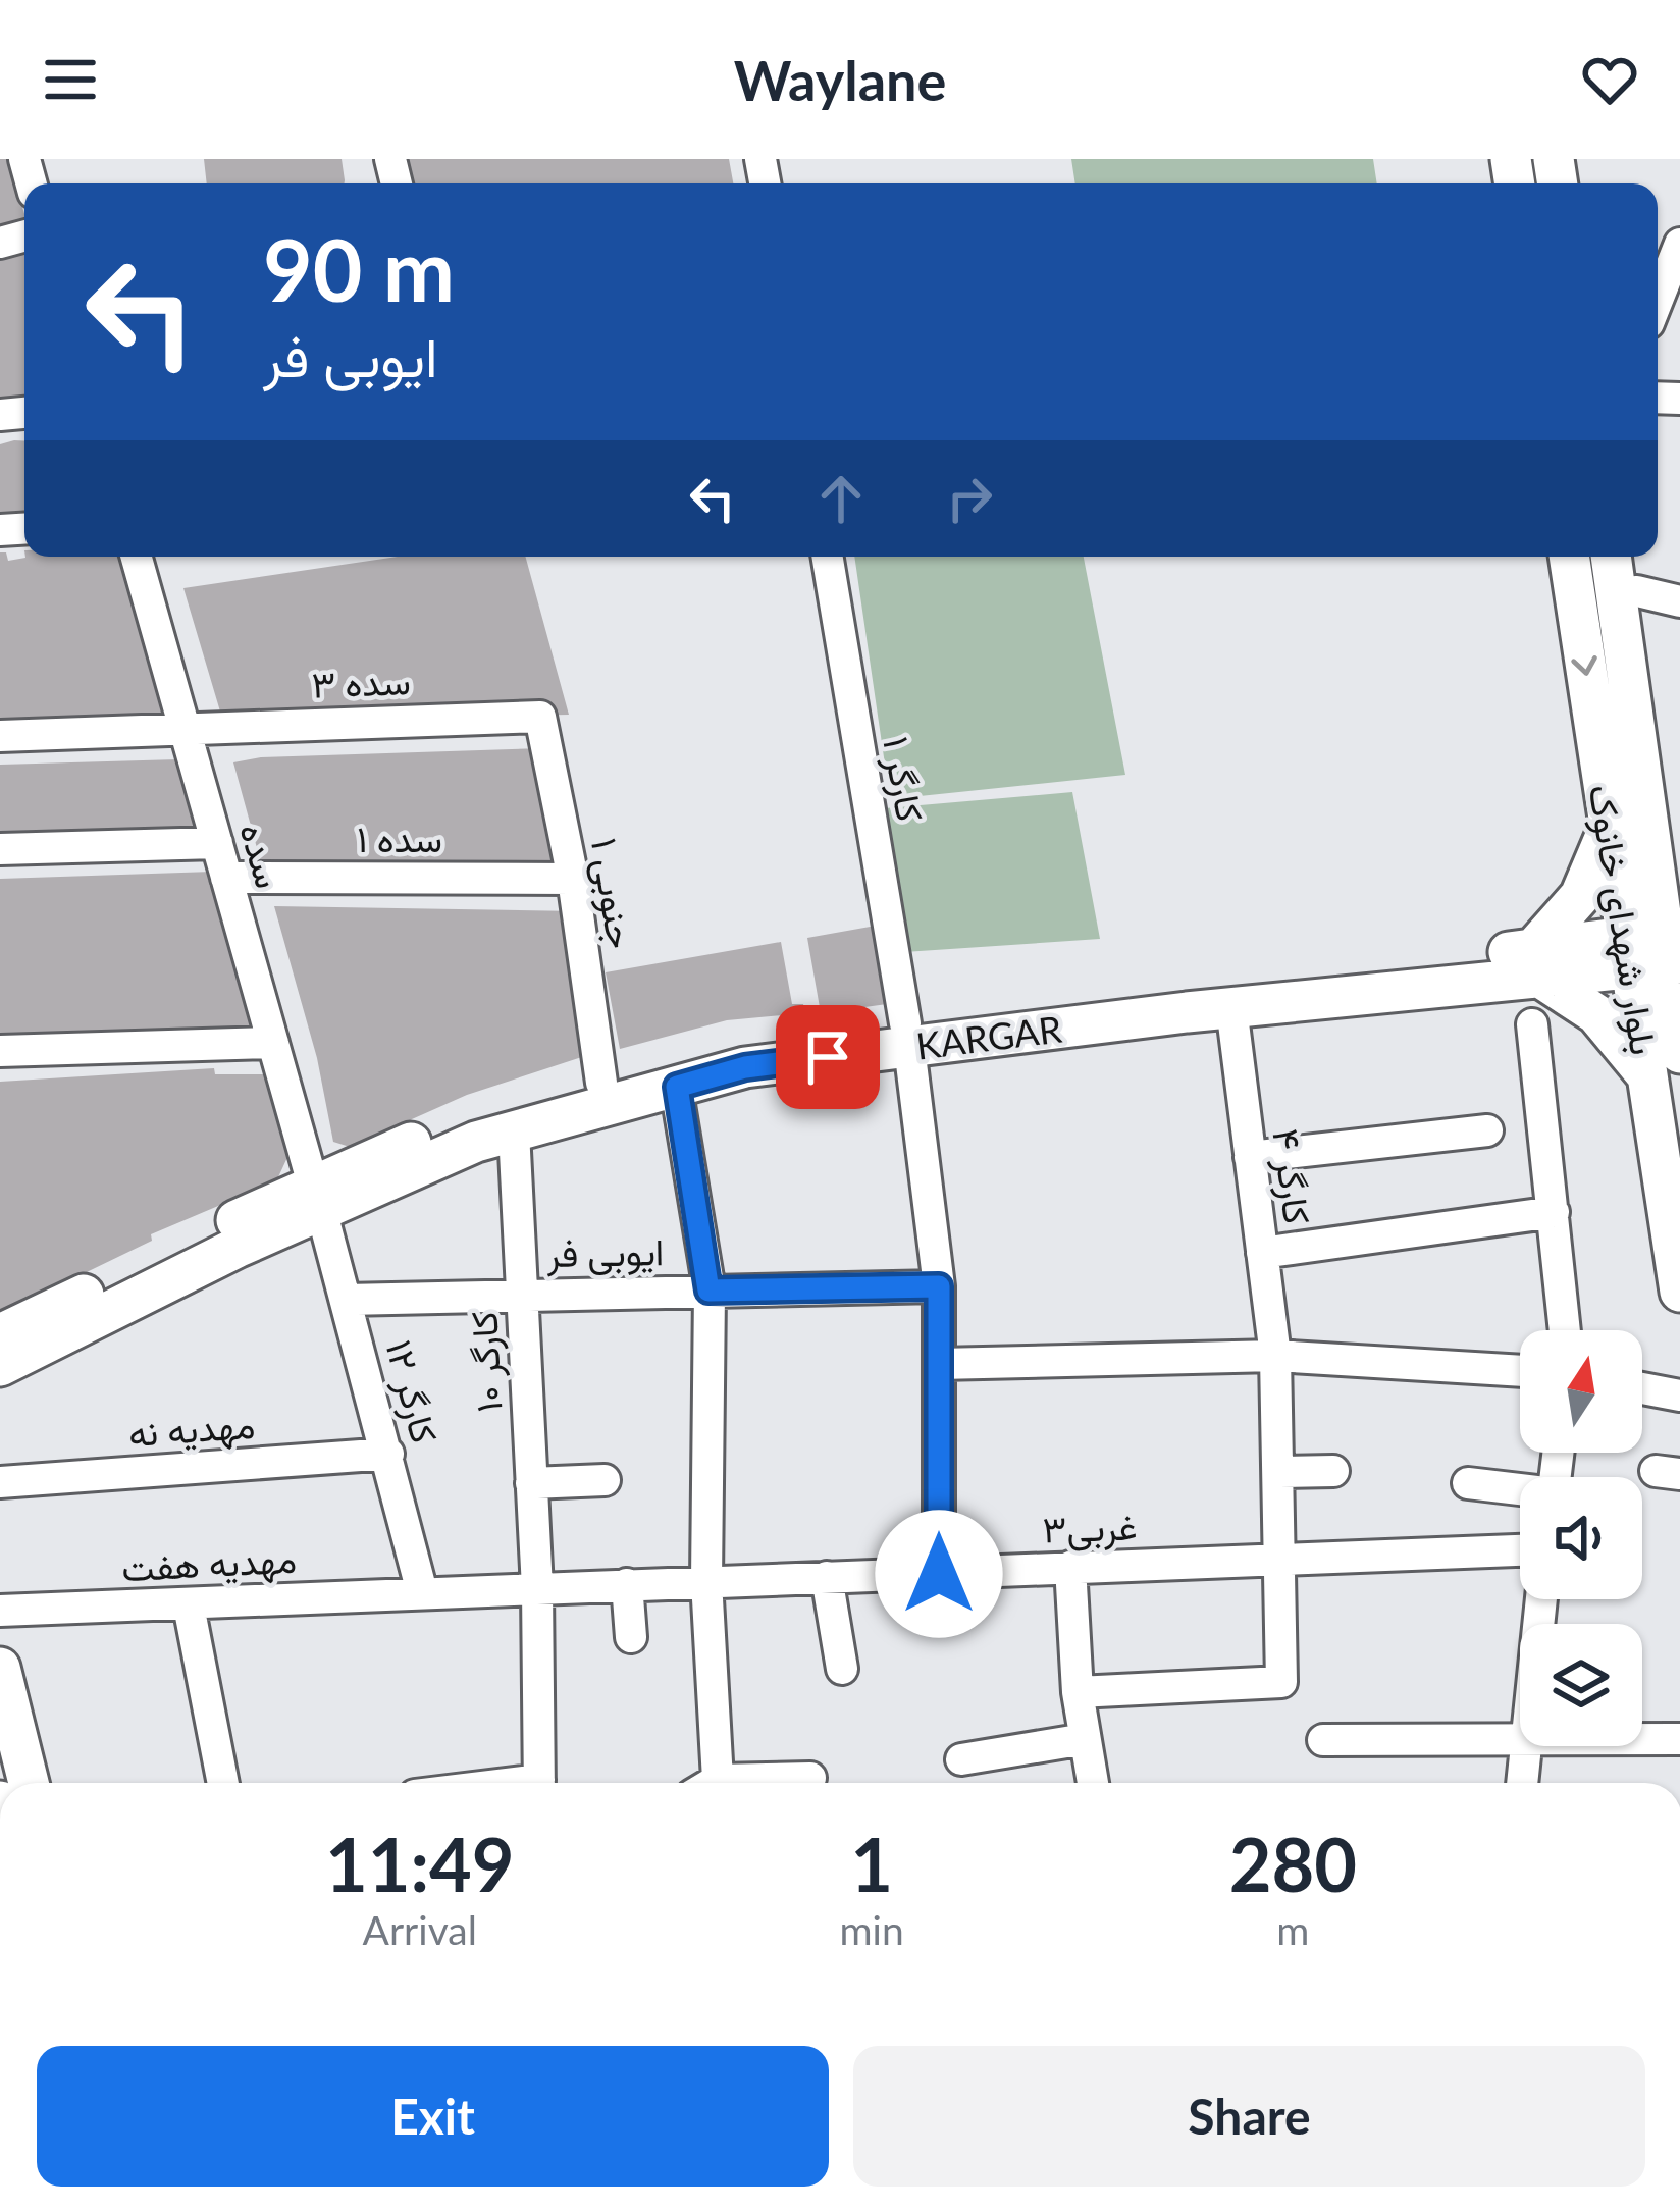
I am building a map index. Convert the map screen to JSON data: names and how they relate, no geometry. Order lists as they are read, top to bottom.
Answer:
{
  "streets": {
    "main road": ["بلوار شهدای خانوک", "KARGAR"],
    "street": [
      "سده ۳",
      "کارگر ۱",
      "سده ۱",
      "سده",
      "۱ جنوبی",
      "کارگر ۴",
      "ایوبی فر",
      "کارگر ۱۰",
      "کارگر ۱۲",
      "مهدیه نه",
      "غربی۳",
      "مهدیه هفت"
    ]
  },
  "crossings": [
    ["سده ۳", "سده"],
    ["سده ۳", "۱ جنوبی"],
    ["کارگر ۱", "KARGAR"],
    ["کارگر ۱", "ایوبی فر"],
    ["کارگر ۱", "غربی۳"],
    ["سده ۱", "سده"],
    ["سده ۱", "۱ جنوبی"],
    ["سده", "KARGAR"],
    ["سده", "کارگر ۱۲"],
    ["۱ جنوبی", "KARGAR"],
    ["بلوار شهدای خانوک", "KARGAR"],
    ["KARGAR", "کارگر ۴"],
    ["KARGAR", "کارگر ۱۰"],
    ["KARGAR", "کارگر ۱۲"],
    ["کارگر ۴", "غربی۳"],
    ["ایوبی فر", "کارگر ۱۰"],
    ["ایوبی فر", "کارگر ۱۲"],
    ["کارگر ۱۰", "غربی۳"],
    ["کارگر ۱۲", "مهدیه نه"],
    ["کارگر ۱۲", "غربی۳"],
    ["کارگر ۱۲", "مهدیه هفت"],
    ["غربی۳", "مهدیه هفت"]
  ],
  "north": "top",
  "page": {
    "header": "Waylane",
    "turn": ["90 m", "ایوبی فر"],
    "eta": [
      "11:49",
      "Arrival",
      "1",
      "min",
      "280",
      "m"
    ],
    "buttons": ["Exit", "Share"]
  }
}
